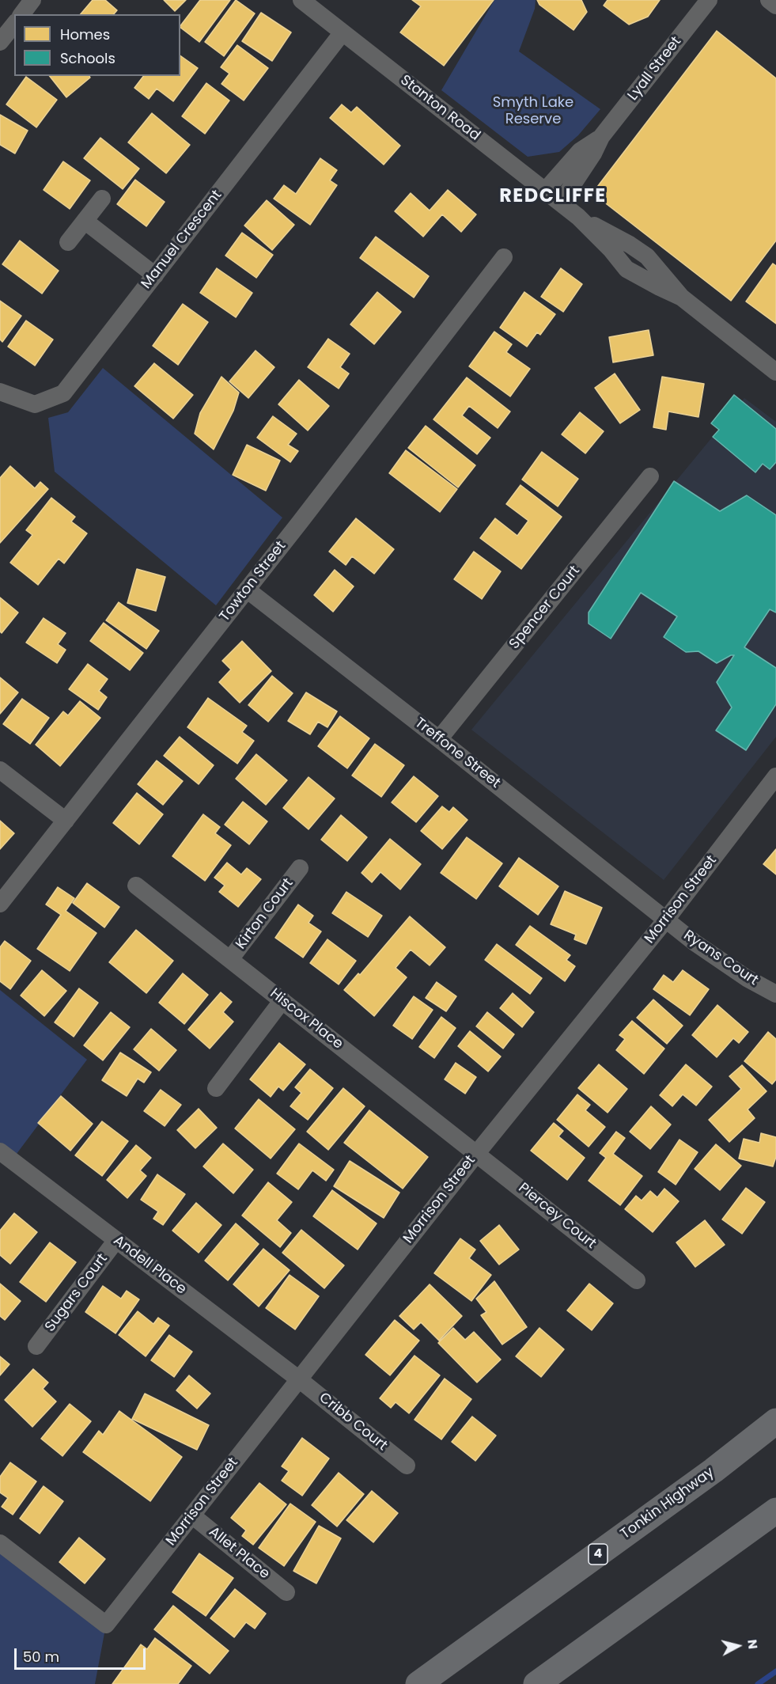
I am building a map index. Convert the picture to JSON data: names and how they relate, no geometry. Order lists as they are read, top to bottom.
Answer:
{
  "streets": {
    "highway": ["Tonkin Highway", "4"],
    "street": [
      "Lyall Street",
      "Stanton Road",
      "Manuel Crescent",
      "Towton Street",
      "Spencer Court",
      "Treffone Street",
      "Morrison Street",
      "Kirton Court",
      "Ryans Court",
      "Hiscox Place",
      "Piercey Court",
      "Andell Place",
      "Sugars Court",
      "Cribb Court",
      "Allet Place"
    ]
  },
  "crossings": [
    ["Lyall Street", "Stanton Road"],
    ["Stanton Road", "Manuel Crescent"],
    ["Towton Street", "Treffone Street"],
    ["Spencer Court", "Treffone Street"],
    ["Treffone Street", "Morrison Street"],
    ["Treffone Street", "Ryans Court"],
    ["Morrison Street", "Ryans Court"],
    ["Morrison Street", "Hiscox Place"],
    ["Morrison Street", "Piercey Court"],
    ["Morrison Street", "Andell Place"],
    ["Morrison Street", "Cribb Court"],
    ["Morrison Street", "Allet Place"],
    ["Kirton Court", "Hiscox Place"],
    ["Hiscox Place", "Piercey Court"],
    ["Andell Place", "Sugars Court"],
    ["Andell Place", "Cribb Court"]
  ],
  "districts": ["REDCLIFFE"],
  "parks": ["Smyth Lake Reserve"],
  "legend": ["Homes", "Schools"],
  "scale_bar": "50 m",
  "north": "right"
}
